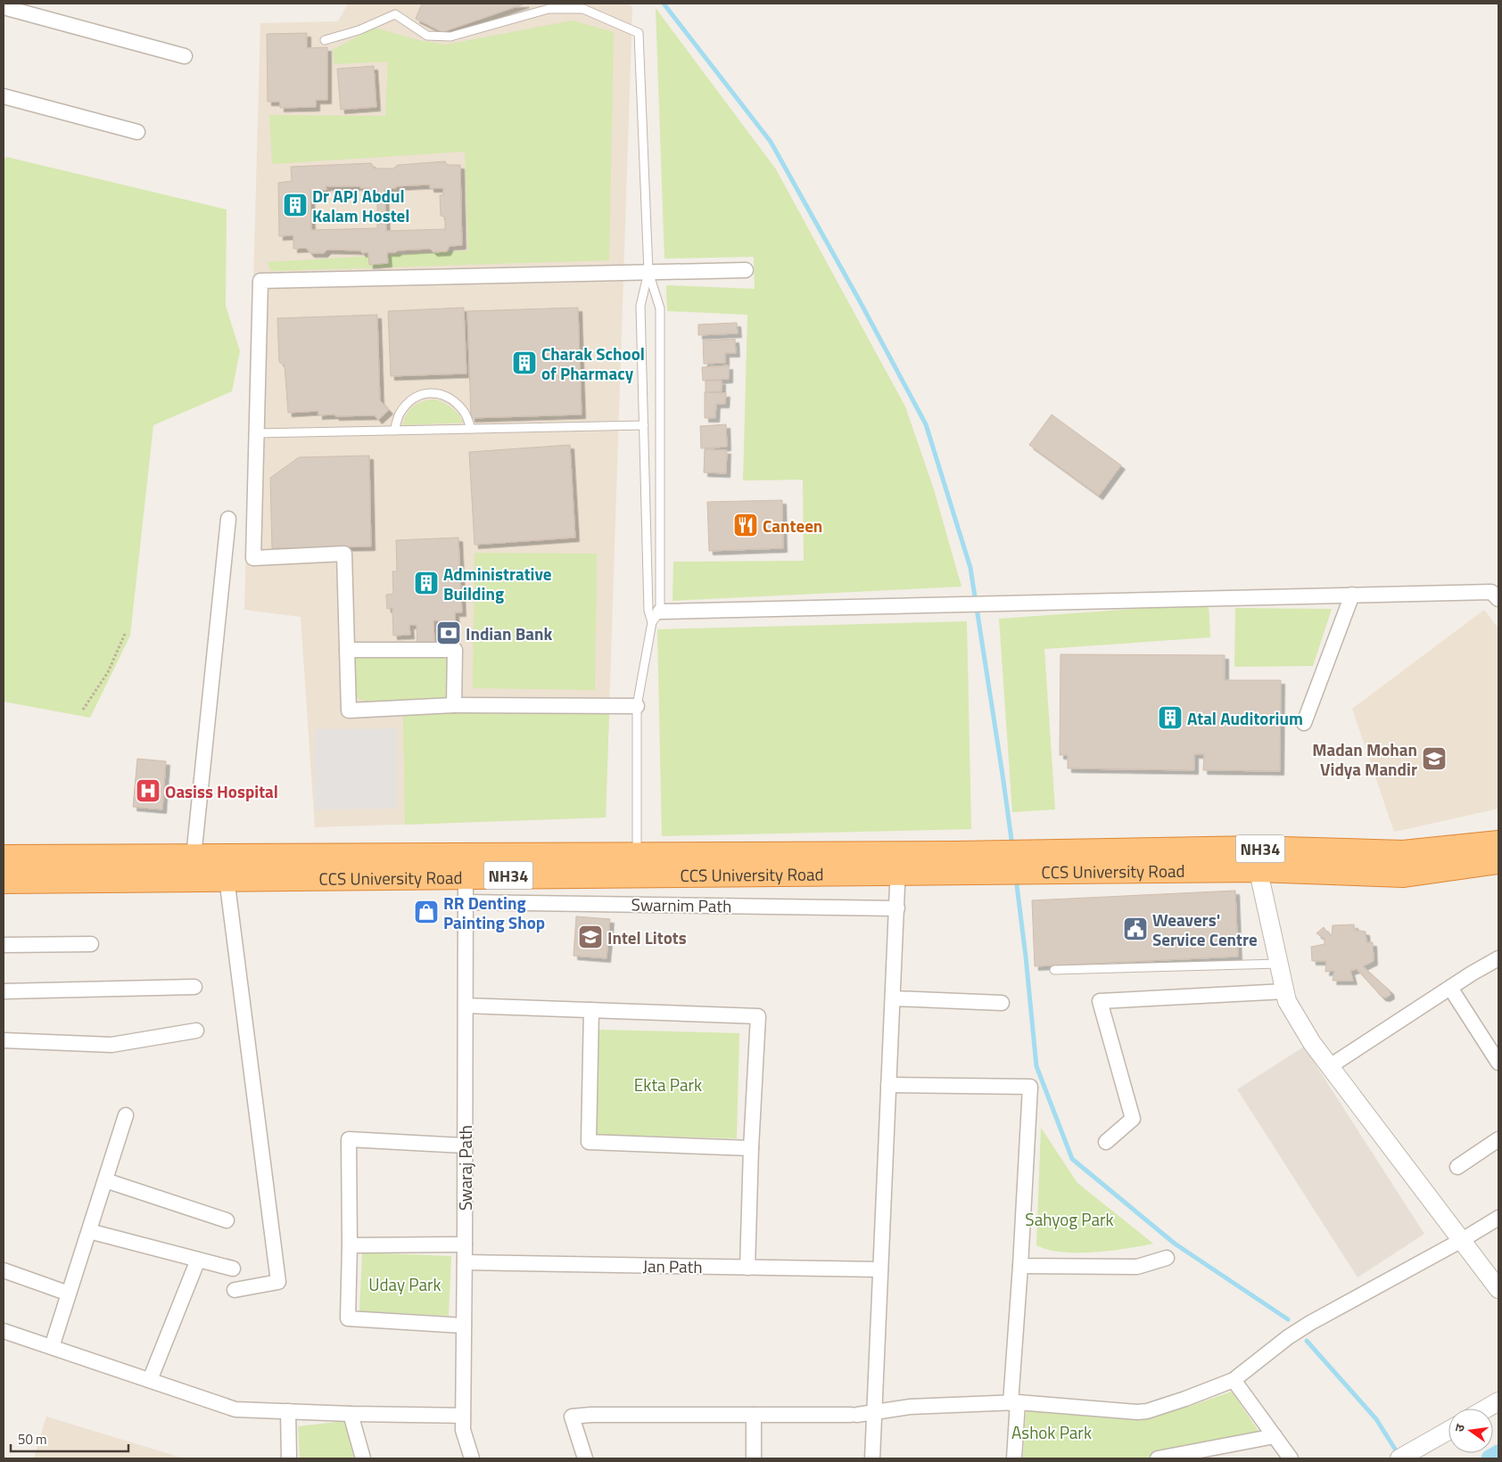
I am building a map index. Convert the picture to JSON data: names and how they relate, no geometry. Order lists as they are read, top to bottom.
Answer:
{
  "streets": {
    "highway": ["NH34", "CCS University Road"],
    "street": ["Swarnim Path", "Swaraj Path", "Jan Path"]
  },
  "crossings": [
    ["CCS University Road", "Swaraj Path"],
    ["Swarnim Path", "Swaraj Path"],
    ["Swaraj Path", "Jan Path"]
  ],
  "parks": [
    "Ekta Park",
    "Sahyog Park",
    "Uday Park",
    "Ashok Park"
  ],
  "places": {
    "building": [
      "Dr APJ Abdul Kalam Hostel",
      "Charak School of Pharmacy",
      "Administrative Building",
      "Atal Auditorium"
    ],
    "restaurant": ["Canteen"],
    "bank": ["Indian Bank"],
    "school or university": ["Madan Mohan Vidya Mandir", "Intel Litots"],
    "hospital": ["Oasiss Hospital"],
    "shop": ["RR Denting Painting Shop"],
    "public building": ["Weavers' Service Centre"]
  },
  "scale_bar": "50 m",
  "north": "left"
}
